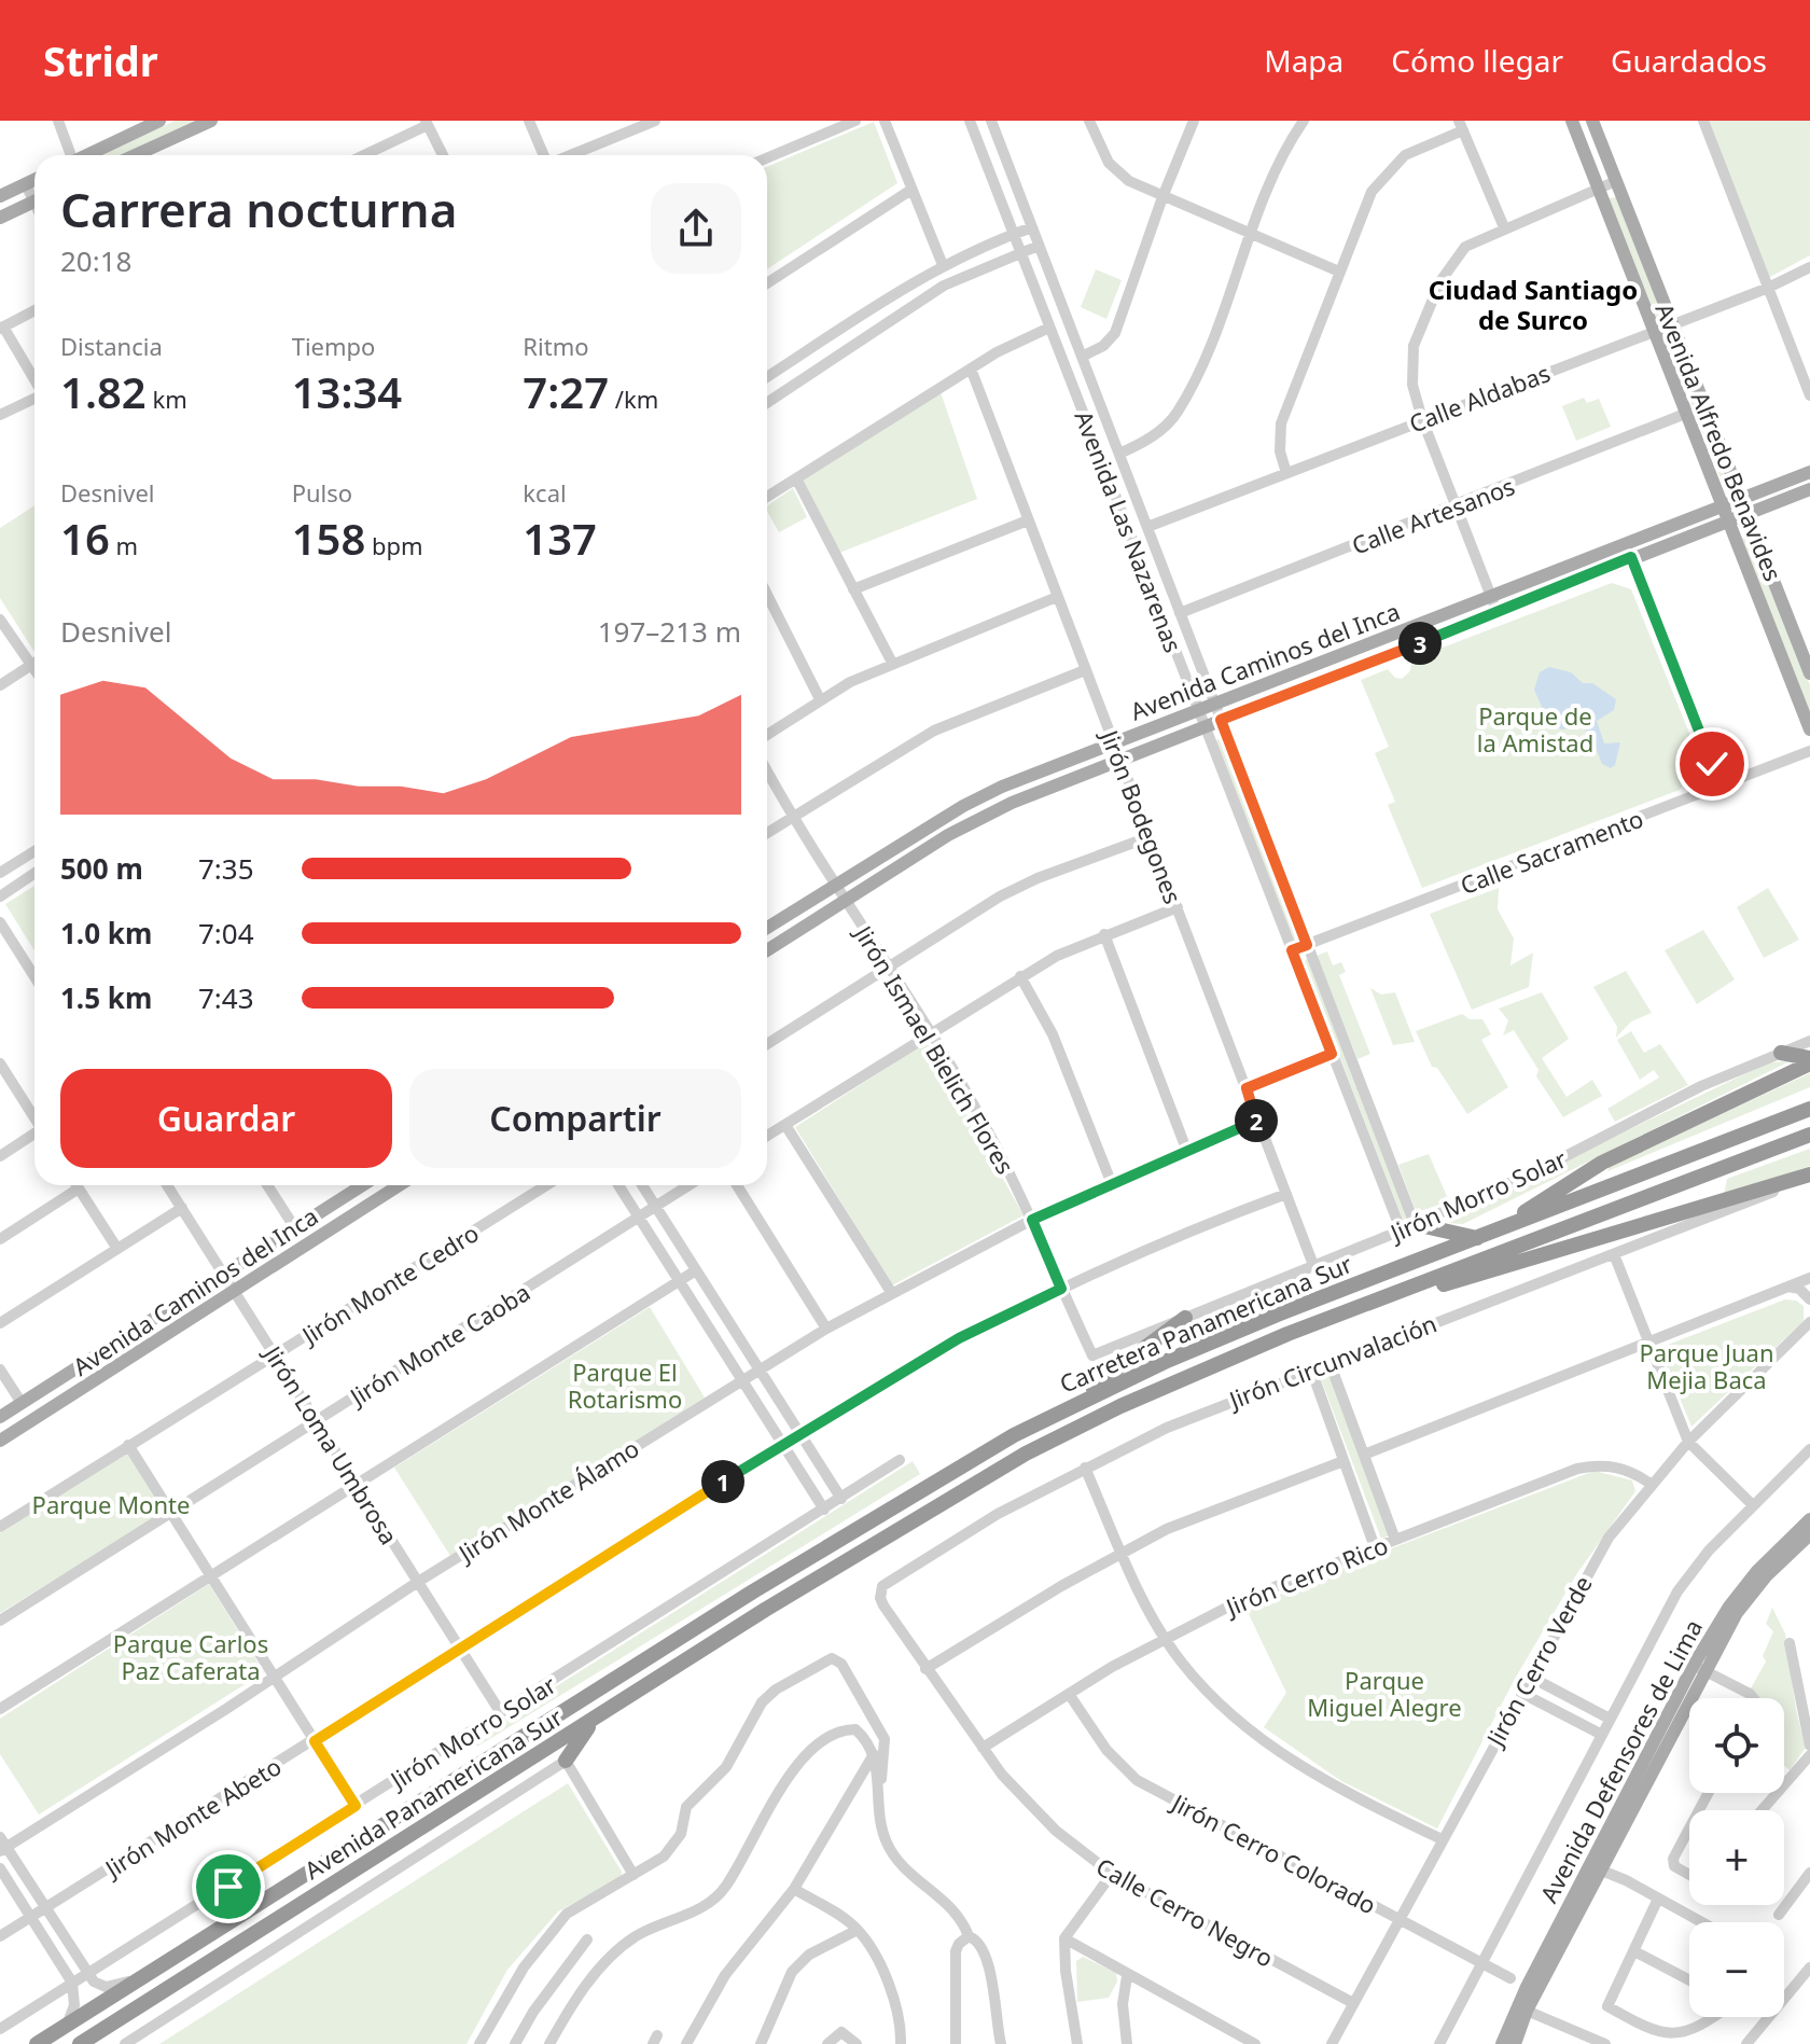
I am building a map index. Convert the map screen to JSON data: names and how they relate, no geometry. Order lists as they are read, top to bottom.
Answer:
{
  "streets": {
    "highway": ["Carretera Panamericana Sur", "Avenida Panamericana Sur"],
    "main road": ["Avenida Alfredo Benavides", "Avenida Caminos del Inca", "Avenida Defensores de Lima"],
    "street": [
      "Calle Aldabas",
      "Calle Artesanos",
      "Avenida Las Nazarenas",
      "Jirón Bodegones",
      "Calle Sacramento",
      "Jirón Ismael Bielich Flores",
      "Jirón Morro Solar",
      "Jirón Monte Cedro",
      "Jirón Monte Caoba",
      "Jirón Circunvalación",
      "Jirón Loma Umbrosa",
      "Jirón Monte Álamo",
      "Jirón Cerro Rico",
      "Jirón Cerro Verde",
      "Jirón Monte Abeto",
      "Jirón Cerro Colorado",
      "Calle Cerro Negro"
    ]
  },
  "crossings": [
    ["Calle Aldabas", "Avenida Alfredo Benavides"],
    ["Calle Aldabas", "Avenida Las Nazarenas"],
    ["Avenida Alfredo Benavides", "Calle Artesanos"],
    ["Avenida Alfredo Benavides", "Avenida Caminos del Inca"],
    ["Calle Artesanos", "Avenida Las Nazarenas"],
    ["Avenida Las Nazarenas", "Avenida Caminos del Inca"],
    ["Avenida Las Nazarenas", "Calle Sacramento"],
    ["Avenida Las Nazarenas", "Jirón Morro Solar"],
    ["Avenida Caminos del Inca", "Jirón Bodegones"],
    ["Avenida Caminos del Inca", "Jirón Ismael Bielich Flores"],
    ["Avenida Caminos del Inca", "Jirón Loma Umbrosa"],
    ["Jirón Bodegones", "Jirón Morro Solar"],
    ["Jirón Bodegones", "Jirón Monte Álamo"],
    ["Jirón Bodegones", "Jirón Monte Abeto"],
    ["Jirón Ismael Bielich Flores", "Jirón Morro Solar"],
    ["Jirón Ismael Bielich Flores", "Jirón Monte Álamo"],
    ["Jirón Ismael Bielich Flores", "Jirón Monte Abeto"],
    ["Jirón Morro Solar", "Jirón Loma Umbrosa"],
    ["Jirón Monte Cedro", "Jirón Loma Umbrosa"],
    ["Carretera Panamericana Sur", "Avenida Panamericana Sur"],
    ["Jirón Monte Caoba", "Jirón Loma Umbrosa"],
    ["Jirón Circunvalación", "Calle Cerro Negro"],
    ["Jirón Loma Umbrosa", "Jirón Monte Álamo"],
    ["Jirón Loma Umbrosa", "Jirón Monte Abeto"],
    ["Jirón Cerro Rico", "Jirón Cerro Verde"],
    ["Jirón Cerro Rico", "Jirón Cerro Colorado"],
    ["Jirón Cerro Rico", "Calle Cerro Negro"],
    ["Jirón Cerro Verde", "Jirón Cerro Colorado"],
    ["Jirón Cerro Verde", "Calle Cerro Negro"]
  ],
  "districts": ["Ciudad Santiago de Surco"],
  "parks": [
    "Parque de la Amistad",
    "Parque Juan Mejia Baca",
    "Parque El Rotarismo",
    "Parque Monte",
    "Parque Carlos Paz Caferata",
    "Parque Miguel Alegre"
  ],
  "page": {
    "header": "Stridr",
    "nav": ["Mapa", "Cómo llegar", "Guardados"],
    "heading": ["Carrera nocturna", "20:18"],
    "stats": [
      ["Distancia", "1.82 km"],
      ["Tiempo", "13:34"],
      ["Ritmo", "7:27 /km"],
      ["Desnivel", "16 m"],
      ["Pulso", "158 bpm"],
      ["kcal", "137"]
    ],
    "chart": ["Desnivel", "197–213 m"],
    "pins": ["3", "2", "1"],
    "list": [
      {
        "name": "500 m",
        "note": "7:35"
      },
      {
        "name": "1.0 km",
        "note": "7:04"
      },
      {
        "name": "1.5 km",
        "note": "7:43"
      }
    ],
    "buttons": ["Guardar", "Compartir"],
    "map_buttons": ["+", "−"]
  }
}
